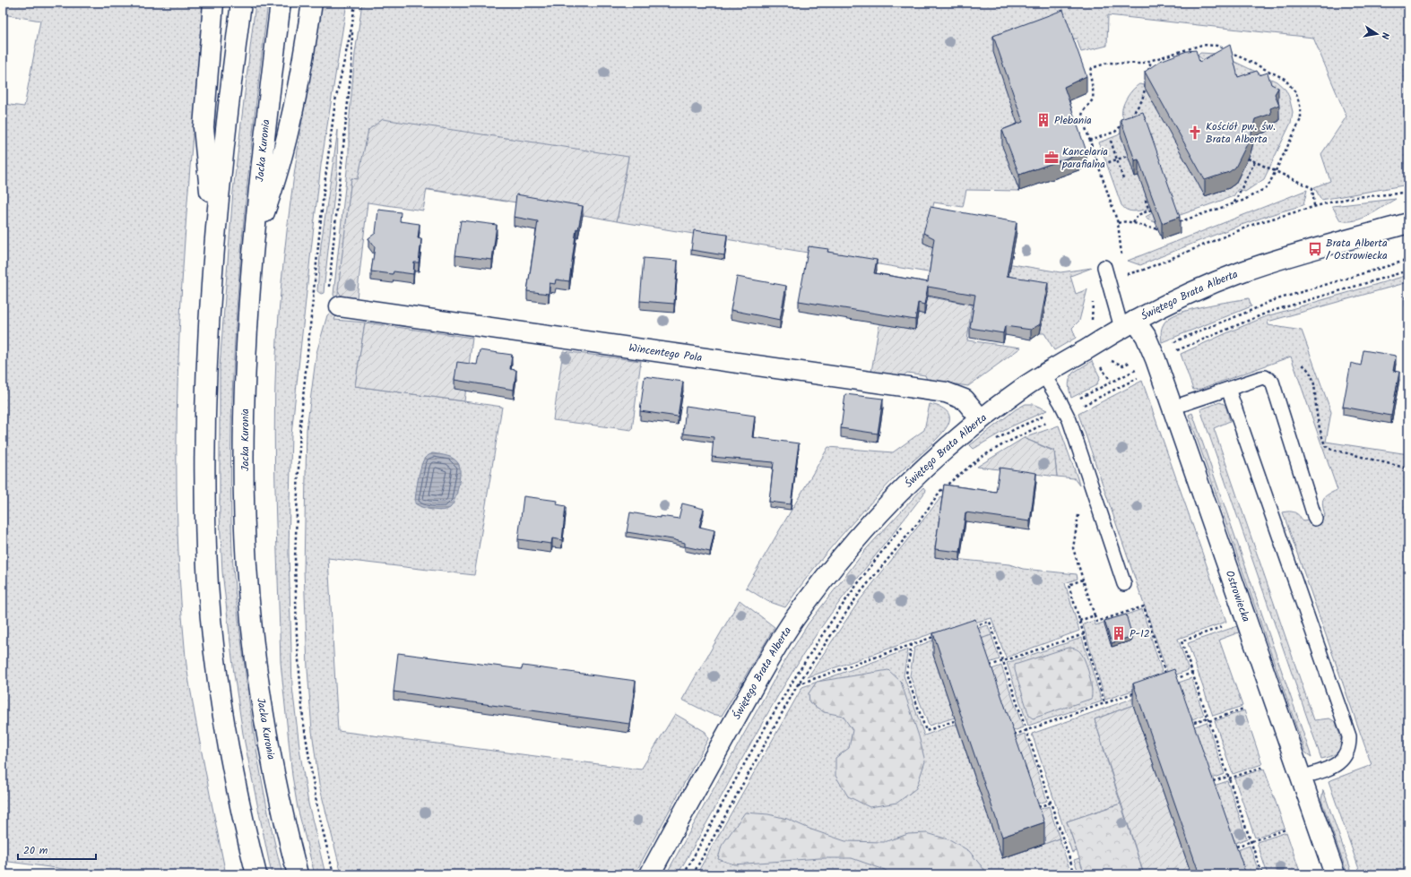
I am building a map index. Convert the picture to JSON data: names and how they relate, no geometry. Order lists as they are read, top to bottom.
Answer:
{
  "streets": {
    "street": [
      "Jacka Kuronia",
      "Świętego Brata Alberta",
      "Wincentego Pola",
      "Ostrowiecka"
    ]
  },
  "crossings": [
    ["Świętego Brata Alberta", "Wincentego Pola"],
    ["Świętego Brata Alberta", "Ostrowiecka"]
  ],
  "places": {
    "building": ["Plebania", "P-12"],
    "church": ["Kościół pw. św. Brata Alberta"],
    "office": ["Kancelaria parafialna"],
    "bus stop": ["Brata Alberta / Ostrowiecka"]
  },
  "scale_bar": "20 m",
  "north": "right"
}
